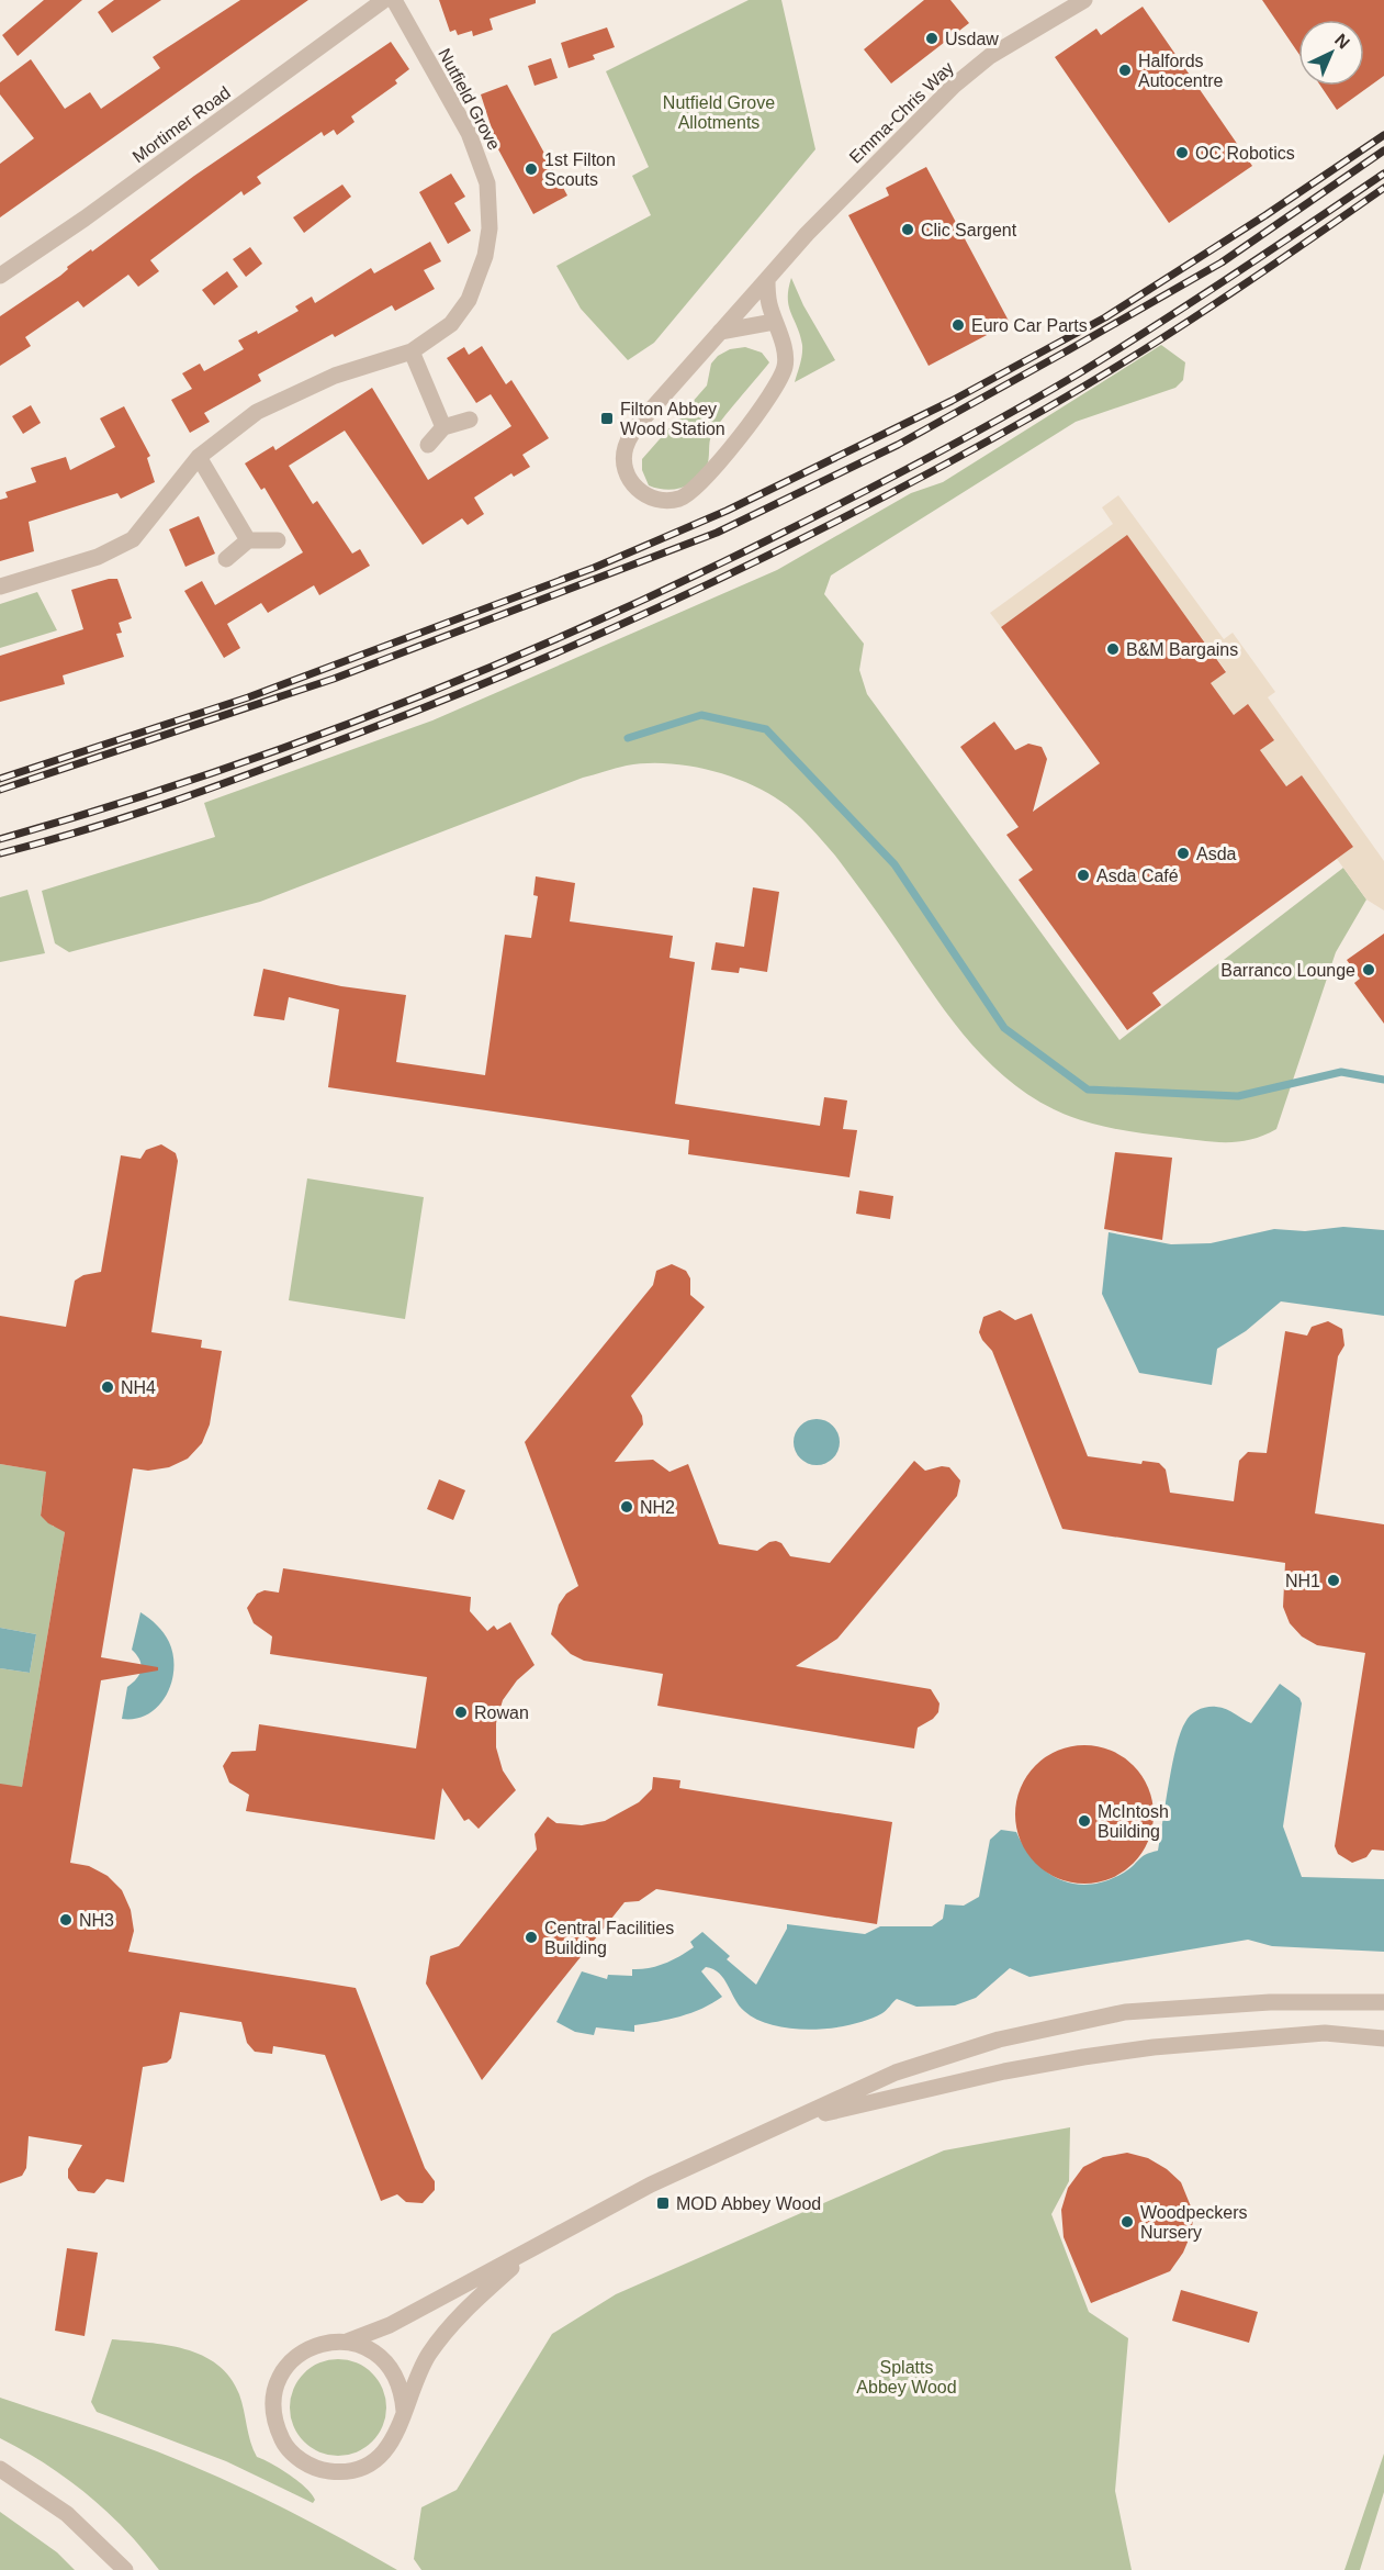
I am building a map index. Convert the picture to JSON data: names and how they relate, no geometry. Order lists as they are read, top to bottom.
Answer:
{
  "streets": {
    "street": ["Nutfield Grove", "Emma-Chris Way", "Mortimer Road"]
  },
  "parks": ["Nutfield Grove Allotments", "Splatts Abbey Wood"],
  "places": {
    "other": [
      "Usdaw",
      "Halfords Autocentre",
      "OC Robotics",
      "1st Filton Scouts",
      "Clic Sargent",
      "Euro Car Parts",
      "B&M Bargains",
      "Asda",
      "Asda Café",
      "Barranco Lounge",
      "NH4",
      "NH2",
      "NH1",
      "Rowan",
      "McIntosh Building",
      "NH3",
      "Central Facilities Building",
      "Woodpeckers Nursery"
    ],
    "transit": ["Filton Abbey Wood Station", "MOD Abbey Wood"]
  },
  "north": "top right"
}
